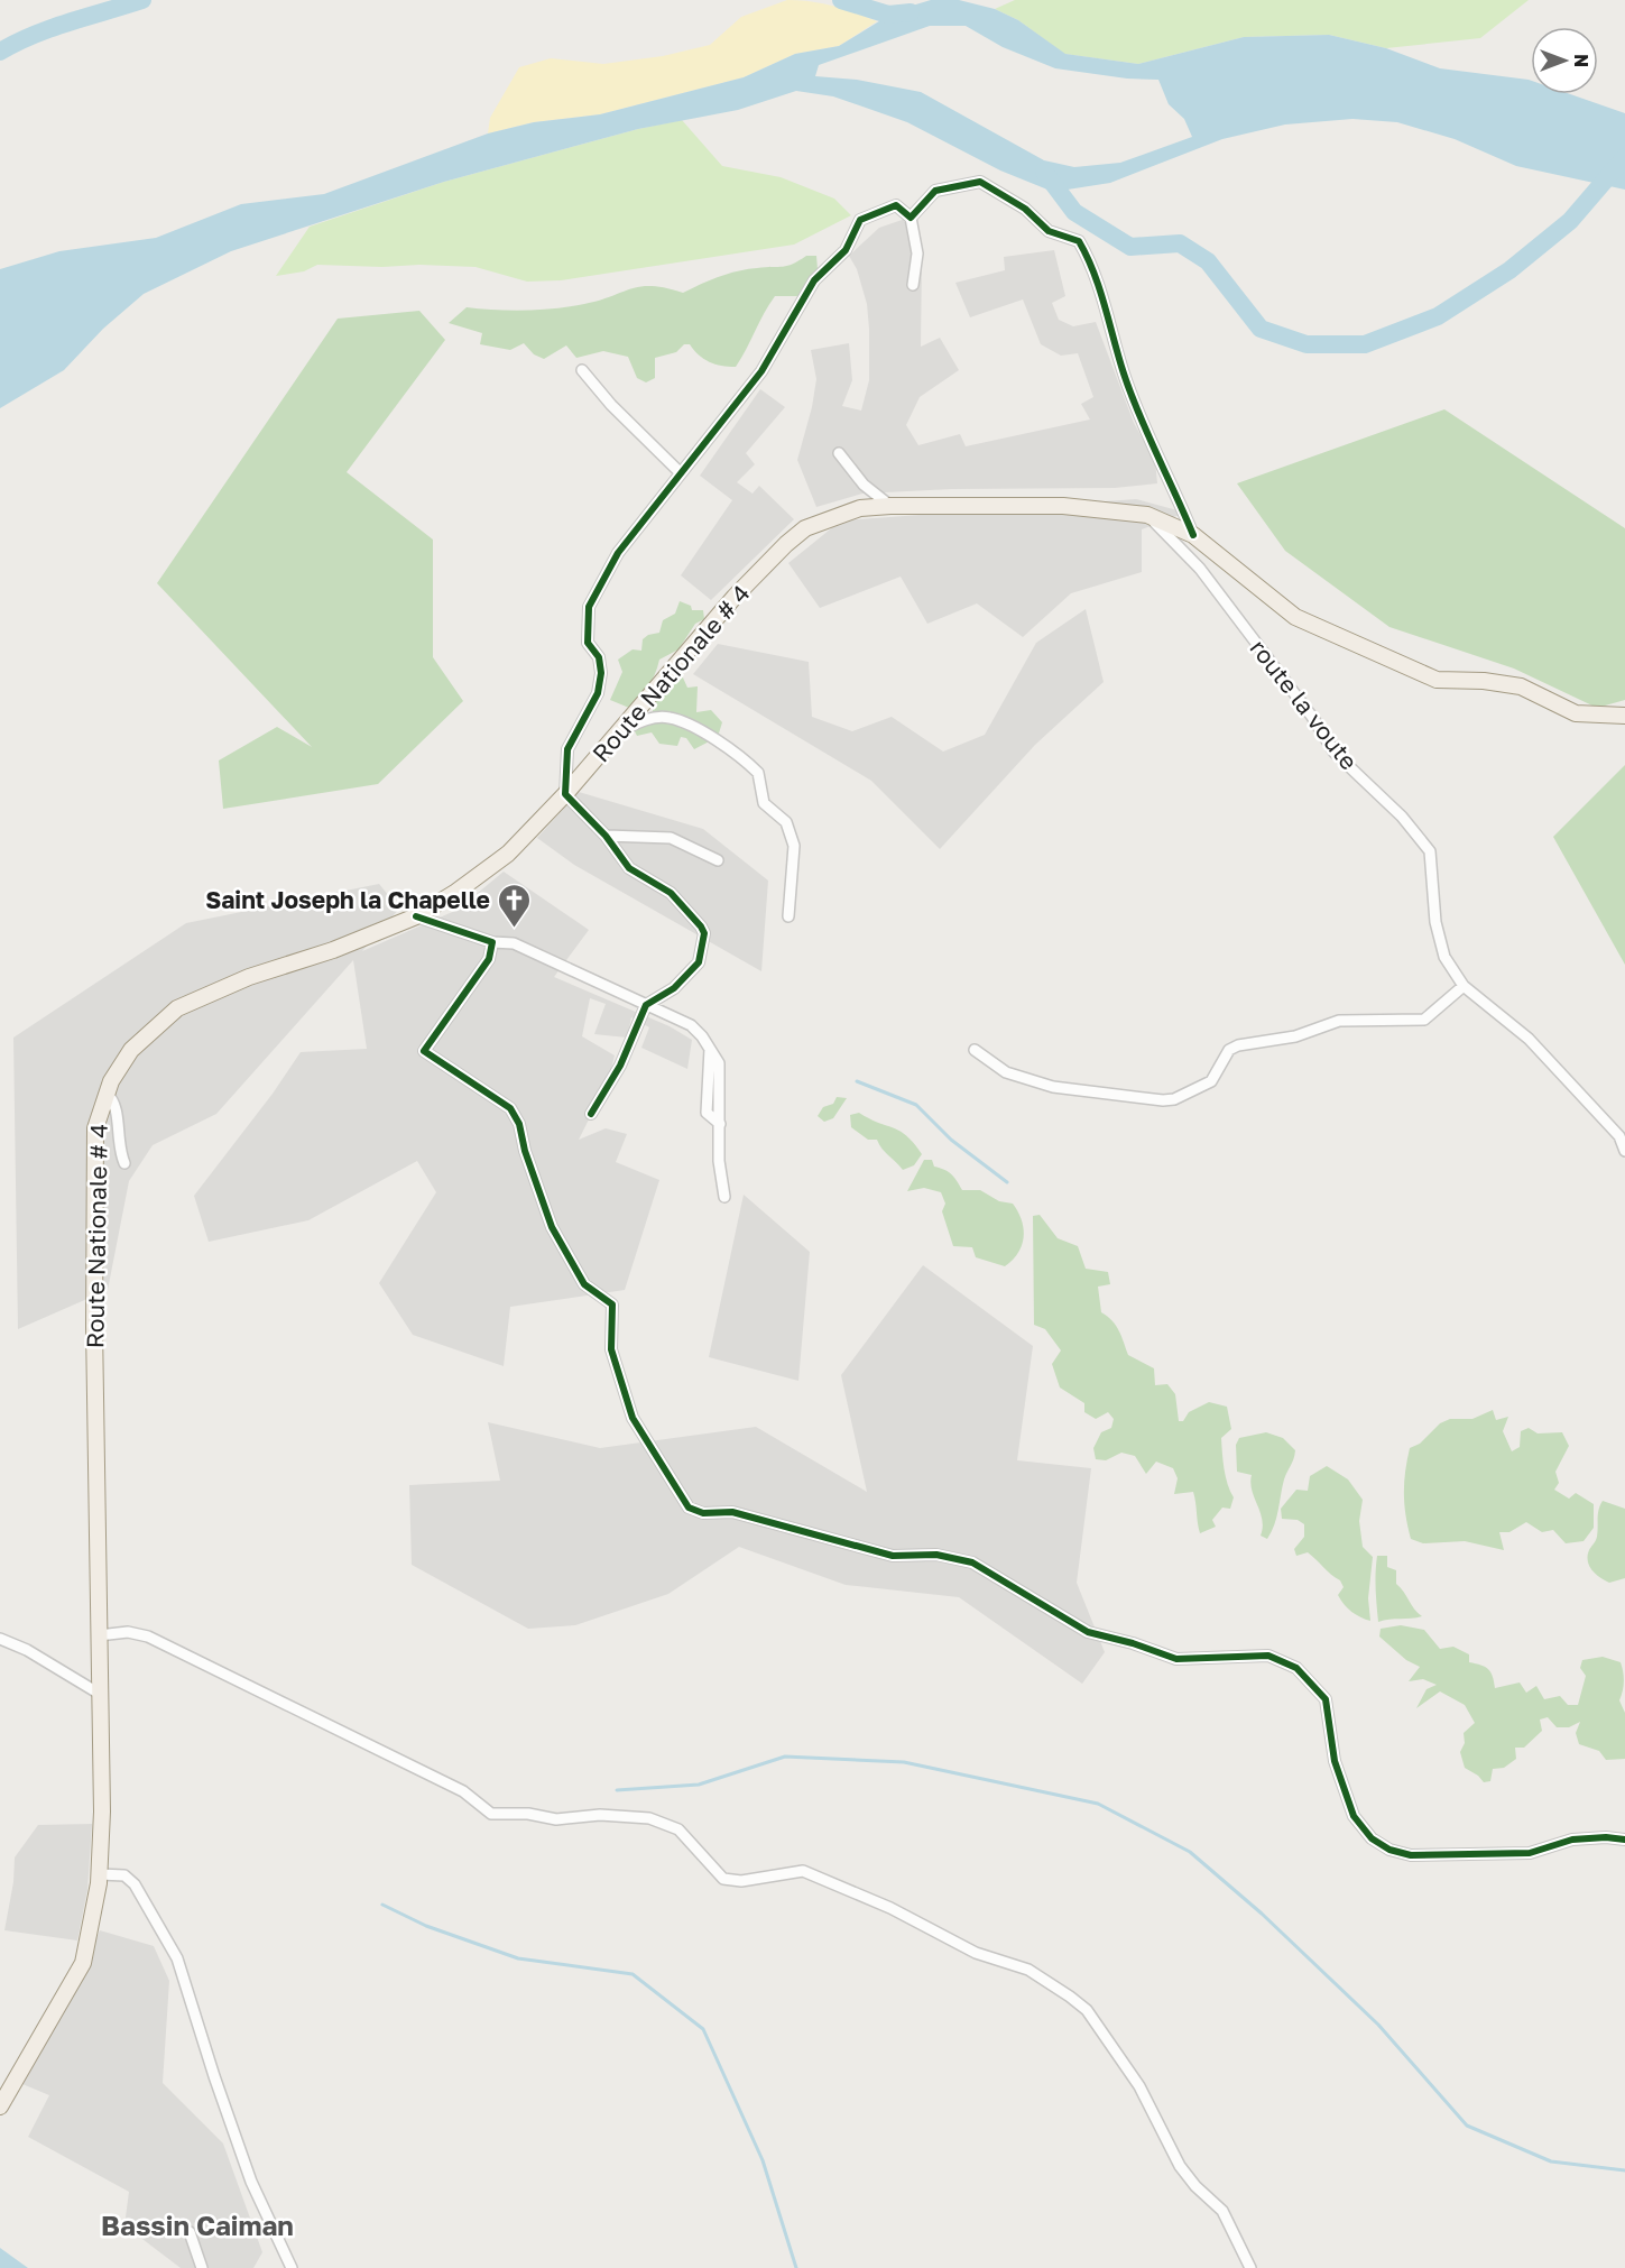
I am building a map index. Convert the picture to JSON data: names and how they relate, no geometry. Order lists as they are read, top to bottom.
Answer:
{
  "streets": {
    "main road": ["Route Nationale # 4"],
    "street": ["route la voute"]
  },
  "crossings": [
    ["Route Nationale # 4", "route la voute"]
  ],
  "districts": ["Bassin Caiman"],
  "places": {
    "church": ["Saint Joseph la Chapelle"]
  },
  "north": "right"
}
